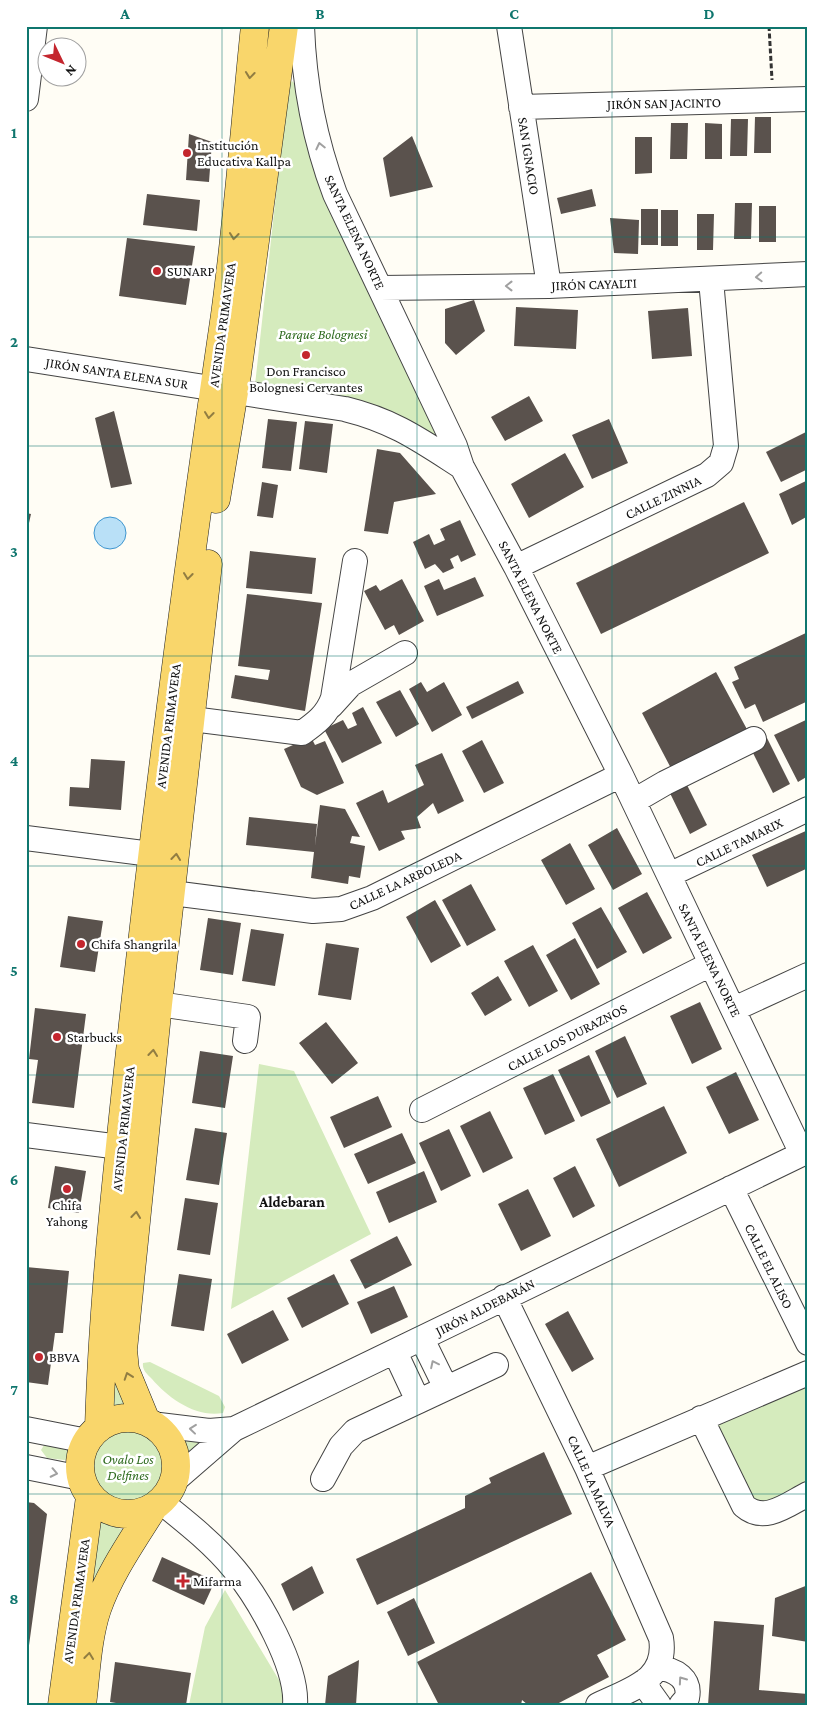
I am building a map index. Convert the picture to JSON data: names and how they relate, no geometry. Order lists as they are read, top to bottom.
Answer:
{
  "streets": {
    "main road": ["AVENIDA PRIMAVERA"],
    "street": [
      "JIRÓN SAN JACINTO",
      "SAN IGNACIO",
      "SANTA ELENA NORTE",
      "JIRÓN CAYALTI",
      "JIRÓN SANTA ELENA SUR",
      "CALLE ZINNIA",
      "CALLE TAMARIX",
      "CALLE LA ARBOLEDA",
      "CALLE LOS DURAZNOS",
      "CALLE EL ALISO",
      "JIRÓN ALDEBARÁN",
      "CALLE LA MALVA"
    ]
  },
  "crossings": [
    ["JIRÓN SAN JACINTO", "SAN IGNACIO"],
    ["SAN IGNACIO", "JIRÓN CAYALTI"],
    ["SANTA ELENA NORTE", "JIRÓN CAYALTI"],
    ["SANTA ELENA NORTE", "JIRÓN SANTA ELENA SUR"],
    ["SANTA ELENA NORTE", "CALLE ZINNIA"],
    ["SANTA ELENA NORTE", "CALLE TAMARIX"],
    ["SANTA ELENA NORTE", "CALLE LA ARBOLEDA"],
    ["SANTA ELENA NORTE", "CALLE LOS DURAZNOS"],
    ["SANTA ELENA NORTE", "JIRÓN ALDEBARÁN"],
    ["JIRÓN CAYALTI", "CALLE ZINNIA"],
    ["AVENIDA PRIMAVERA", "JIRÓN SANTA ELENA SUR"],
    ["AVENIDA PRIMAVERA", "CALLE LA ARBOLEDA"],
    ["AVENIDA PRIMAVERA", "JIRÓN ALDEBARÁN"],
    ["CALLE EL ALISO", "JIRÓN ALDEBARÁN"],
    ["JIRÓN ALDEBARÁN", "CALLE LA MALVA"]
  ],
  "one_way": ["JIRÓN CAYALTI"],
  "districts": ["Aldebaran"],
  "parks": ["Parque Bolognesi", "Ovalo Los Delfines"],
  "places": {
    "other": [
      "Institución Educativa Kallpa",
      "SUNARP",
      "Don Francisco Bolognesi Cervantes",
      "Chifa Shangrila",
      "Starbucks",
      "Chifa Yahong",
      "BBVA"
    ],
    "health": ["Mifarma"]
  },
  "north": "bottom right",
  "grid": {
    "columns": [
      "A",
      "B",
      "C",
      "D"
    ],
    "rows": [
      "1",
      "2",
      "3",
      "4",
      "5",
      "6",
      "7",
      "8"
    ]
  }
}
